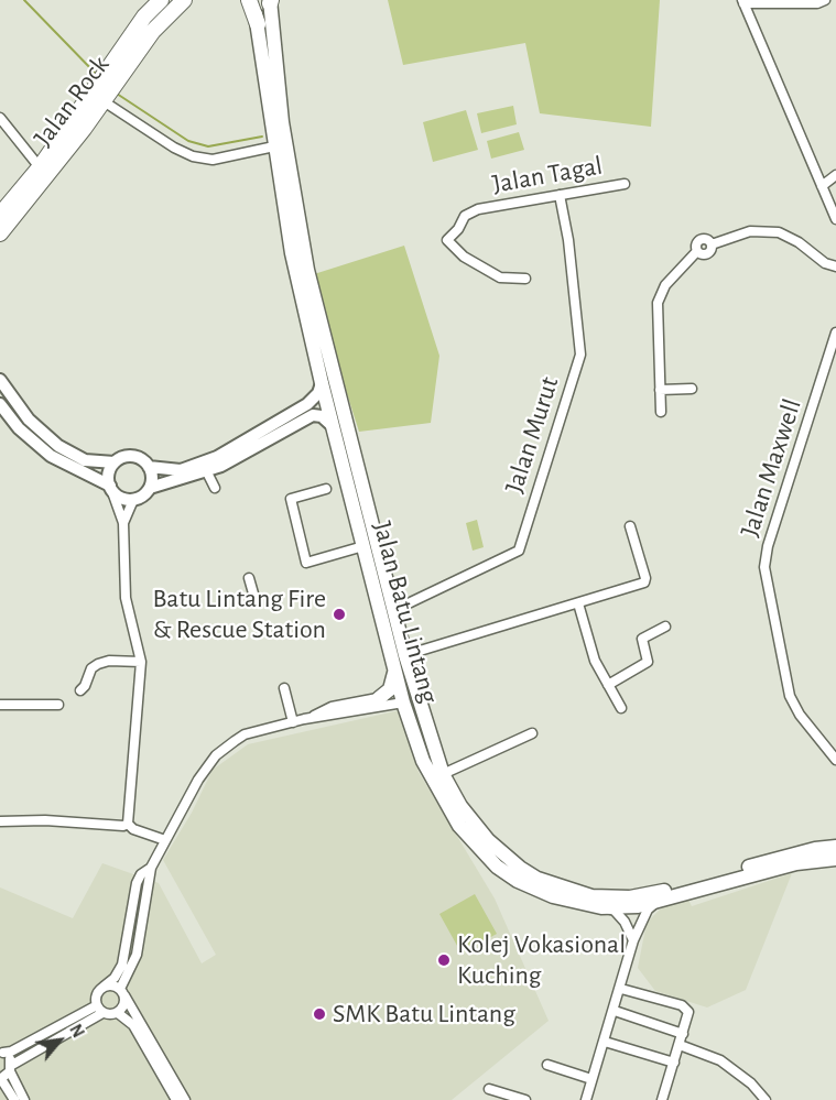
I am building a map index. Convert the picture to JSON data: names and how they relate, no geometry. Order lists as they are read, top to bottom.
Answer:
{
  "streets": {
    "main road": ["Jalan Rock", "Jalan Batu Lintang"],
    "street": ["Jalan Tagal", "Jalan Murut", "Jalan Maxwell"]
  },
  "crossings": [
    ["Jalan Tagal", "Jalan Murut"],
    ["Jalan Murut", "Jalan Batu Lintang"]
  ],
  "places": ["Batu Lintang Fire & Rescue Station", "Kolej Vokasional Kuching", "SMK Batu Lintang"],
  "north": "top right"
}
